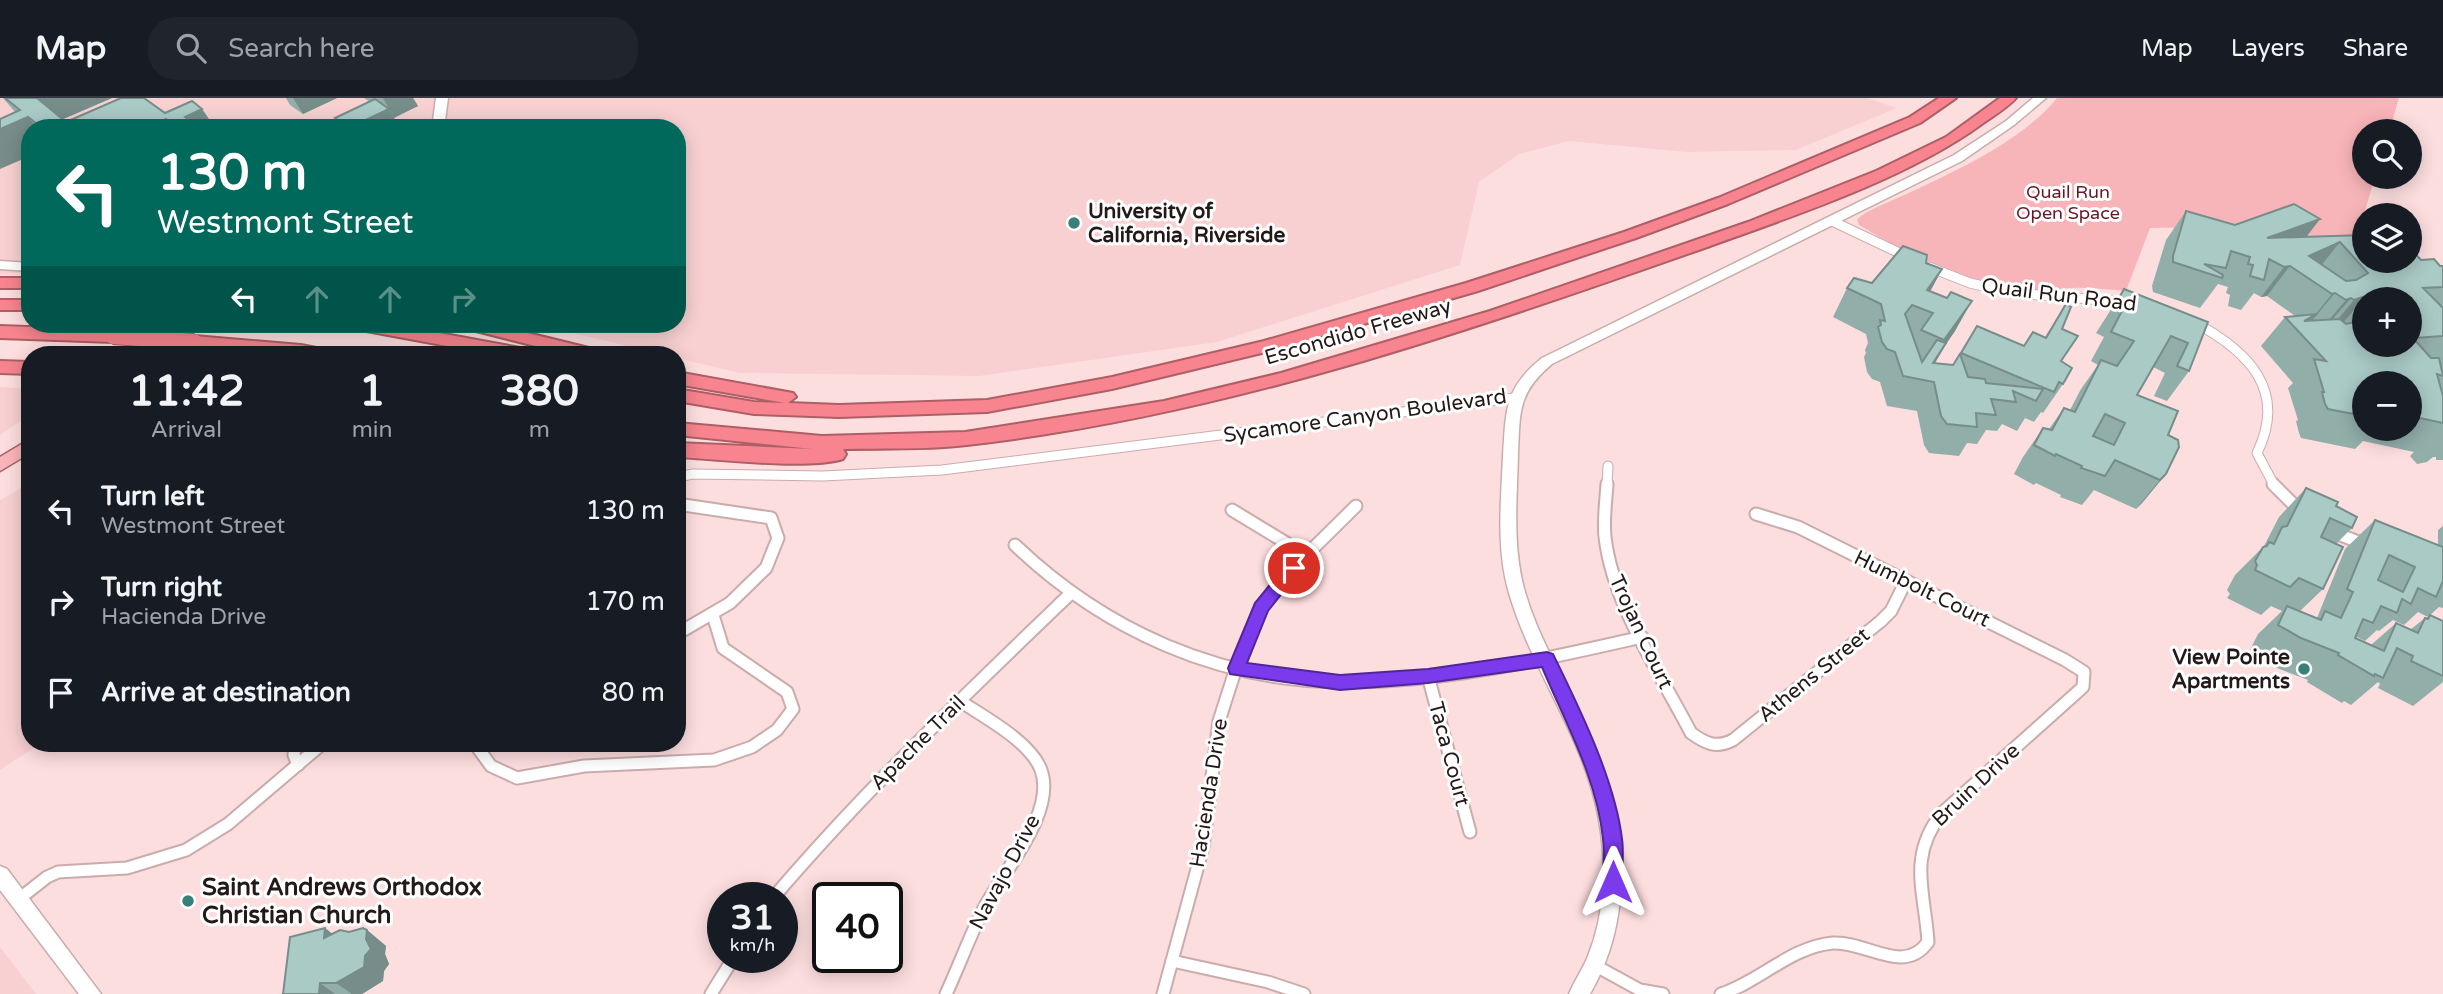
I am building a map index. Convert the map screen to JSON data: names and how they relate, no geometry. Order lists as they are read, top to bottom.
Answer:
{
  "streets": {
    "highway": ["Escondido Freeway"],
    "street": [
      "Quail Run Road",
      "Sycamore Canyon Boulevard",
      "Humbolt Court",
      "Trojan Court",
      "Athens Street",
      "Apache Trail",
      "Taca Court",
      "Bruin Drive",
      "Hacienda Drive",
      "Navajo Drive"
    ]
  },
  "crossings": [
    ["Quail Run Road", "Sycamore Canyon Boulevard"],
    ["Humbolt Court", "Athens Street"],
    ["Humbolt Court", "Bruin Drive"],
    ["Trojan Court", "Athens Street"],
    ["Apache Trail", "Navajo Drive"]
  ],
  "parks": ["Quail Run Open Space"],
  "places": ["University of California, Riverside", "View Pointe Apartments", "Saint Andrews Orthodox Christian Church"],
  "page": {
    "header": "Map",
    "search": "Search here",
    "nav": ["Map", "Layers", "Share"],
    "map_buttons": ["+", "−"],
    "turn": ["130 m", "Westmont Street"],
    "eta": [
      "11:42",
      "Arrival",
      "1",
      "min",
      "380",
      "m"
    ],
    "list": [
      {
        "name": "Turn left",
        "note": "Westmont Street",
        "value": "130 m"
      },
      {
        "name": "Turn right",
        "note": "Hacienda Drive",
        "value": "170 m"
      },
      {
        "name": "Arrive at destination",
        "value": "80 m"
      }
    ],
    "speed": "31 km/h",
    "limit": "40"
  }
}
